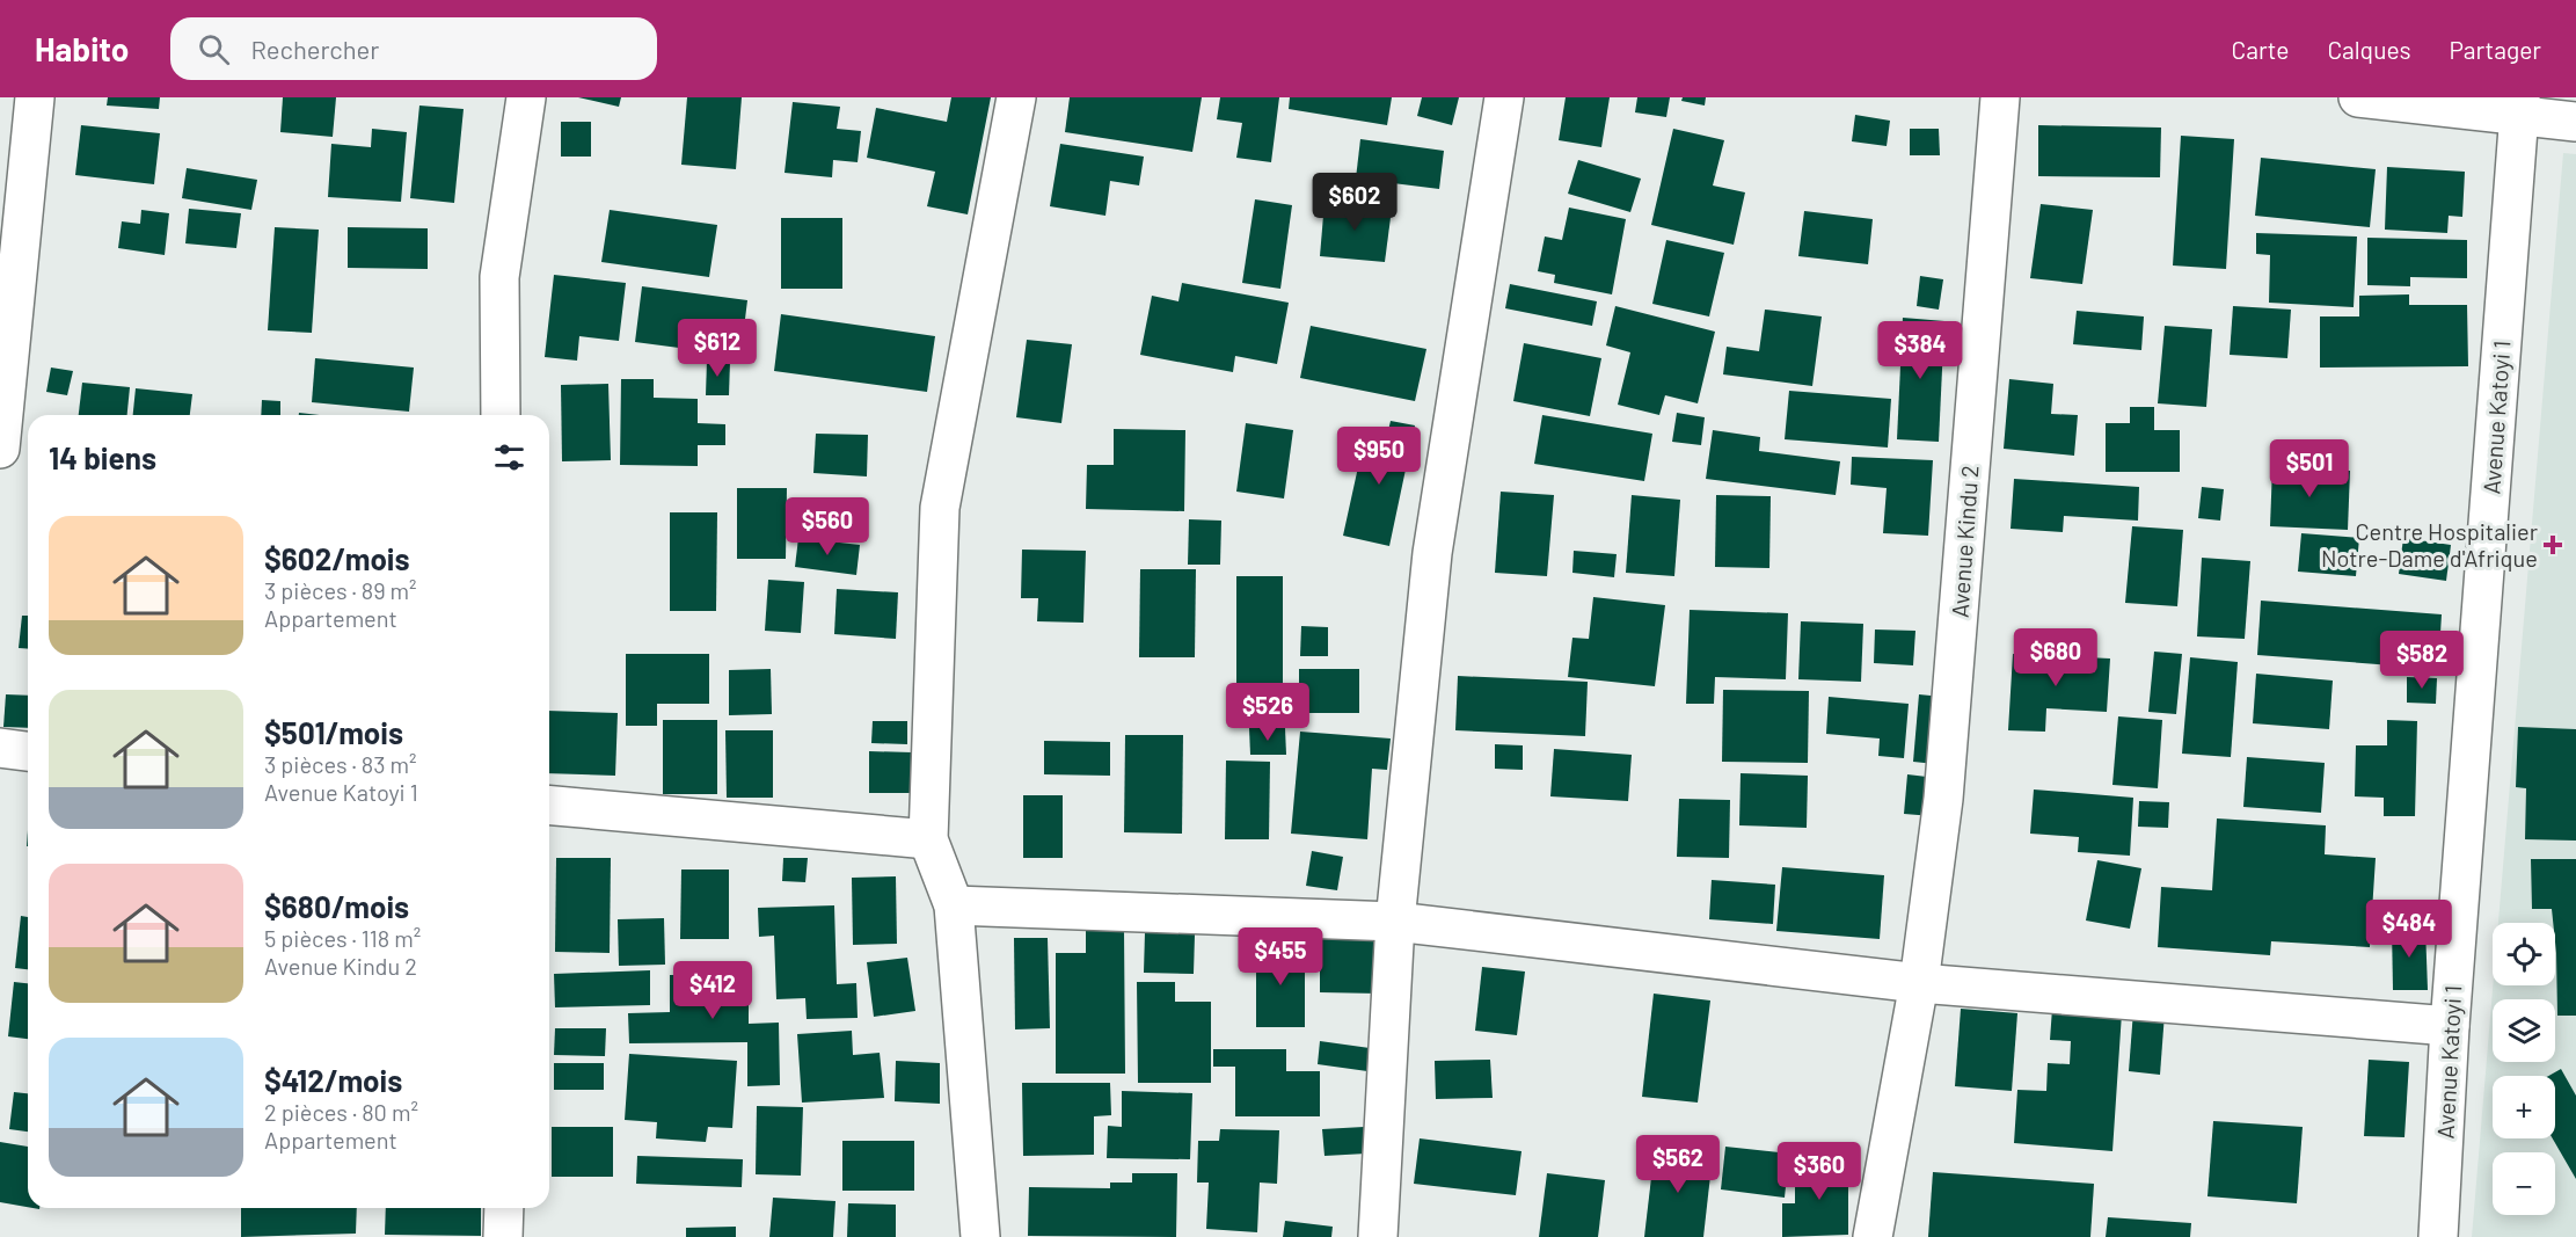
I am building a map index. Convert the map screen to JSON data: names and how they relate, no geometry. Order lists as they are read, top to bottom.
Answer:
{
  "streets": {
    "street": ["Avenue Katoyi 1", "Avenue Kindu 2"]
  },
  "places": {
    "health": ["Centre Hospitalier Notre-Dame d'Afrique"]
  },
  "page": {
    "header": "Habito",
    "search": "Rechercher",
    "nav": ["Carte", "Calques", "Partager"],
    "price": [
      "$602",
      "$612",
      "$384",
      "$950",
      "$501",
      "$560",
      "$680",
      "$582",
      "$526",
      "$484",
      "$455",
      "$412",
      "$562",
      "$360"
    ],
    "heading": "14 biens",
    "list": [
      {
        "name": "$602/mois",
        "note": "3 pièces · 89 m² · Appartement"
      },
      {
        "name": "$501/mois",
        "note": "3 pièces · 83 m² · Avenue Katoyi 1"
      },
      {
        "name": "$680/mois",
        "note": "5 pièces · 118 m² · Avenue Kindu 2"
      },
      {
        "name": "$412/mois",
        "note": "2 pièces · 80 m² · Appartement"
      }
    ],
    "map_buttons": ["+", "−"]
  }
}
